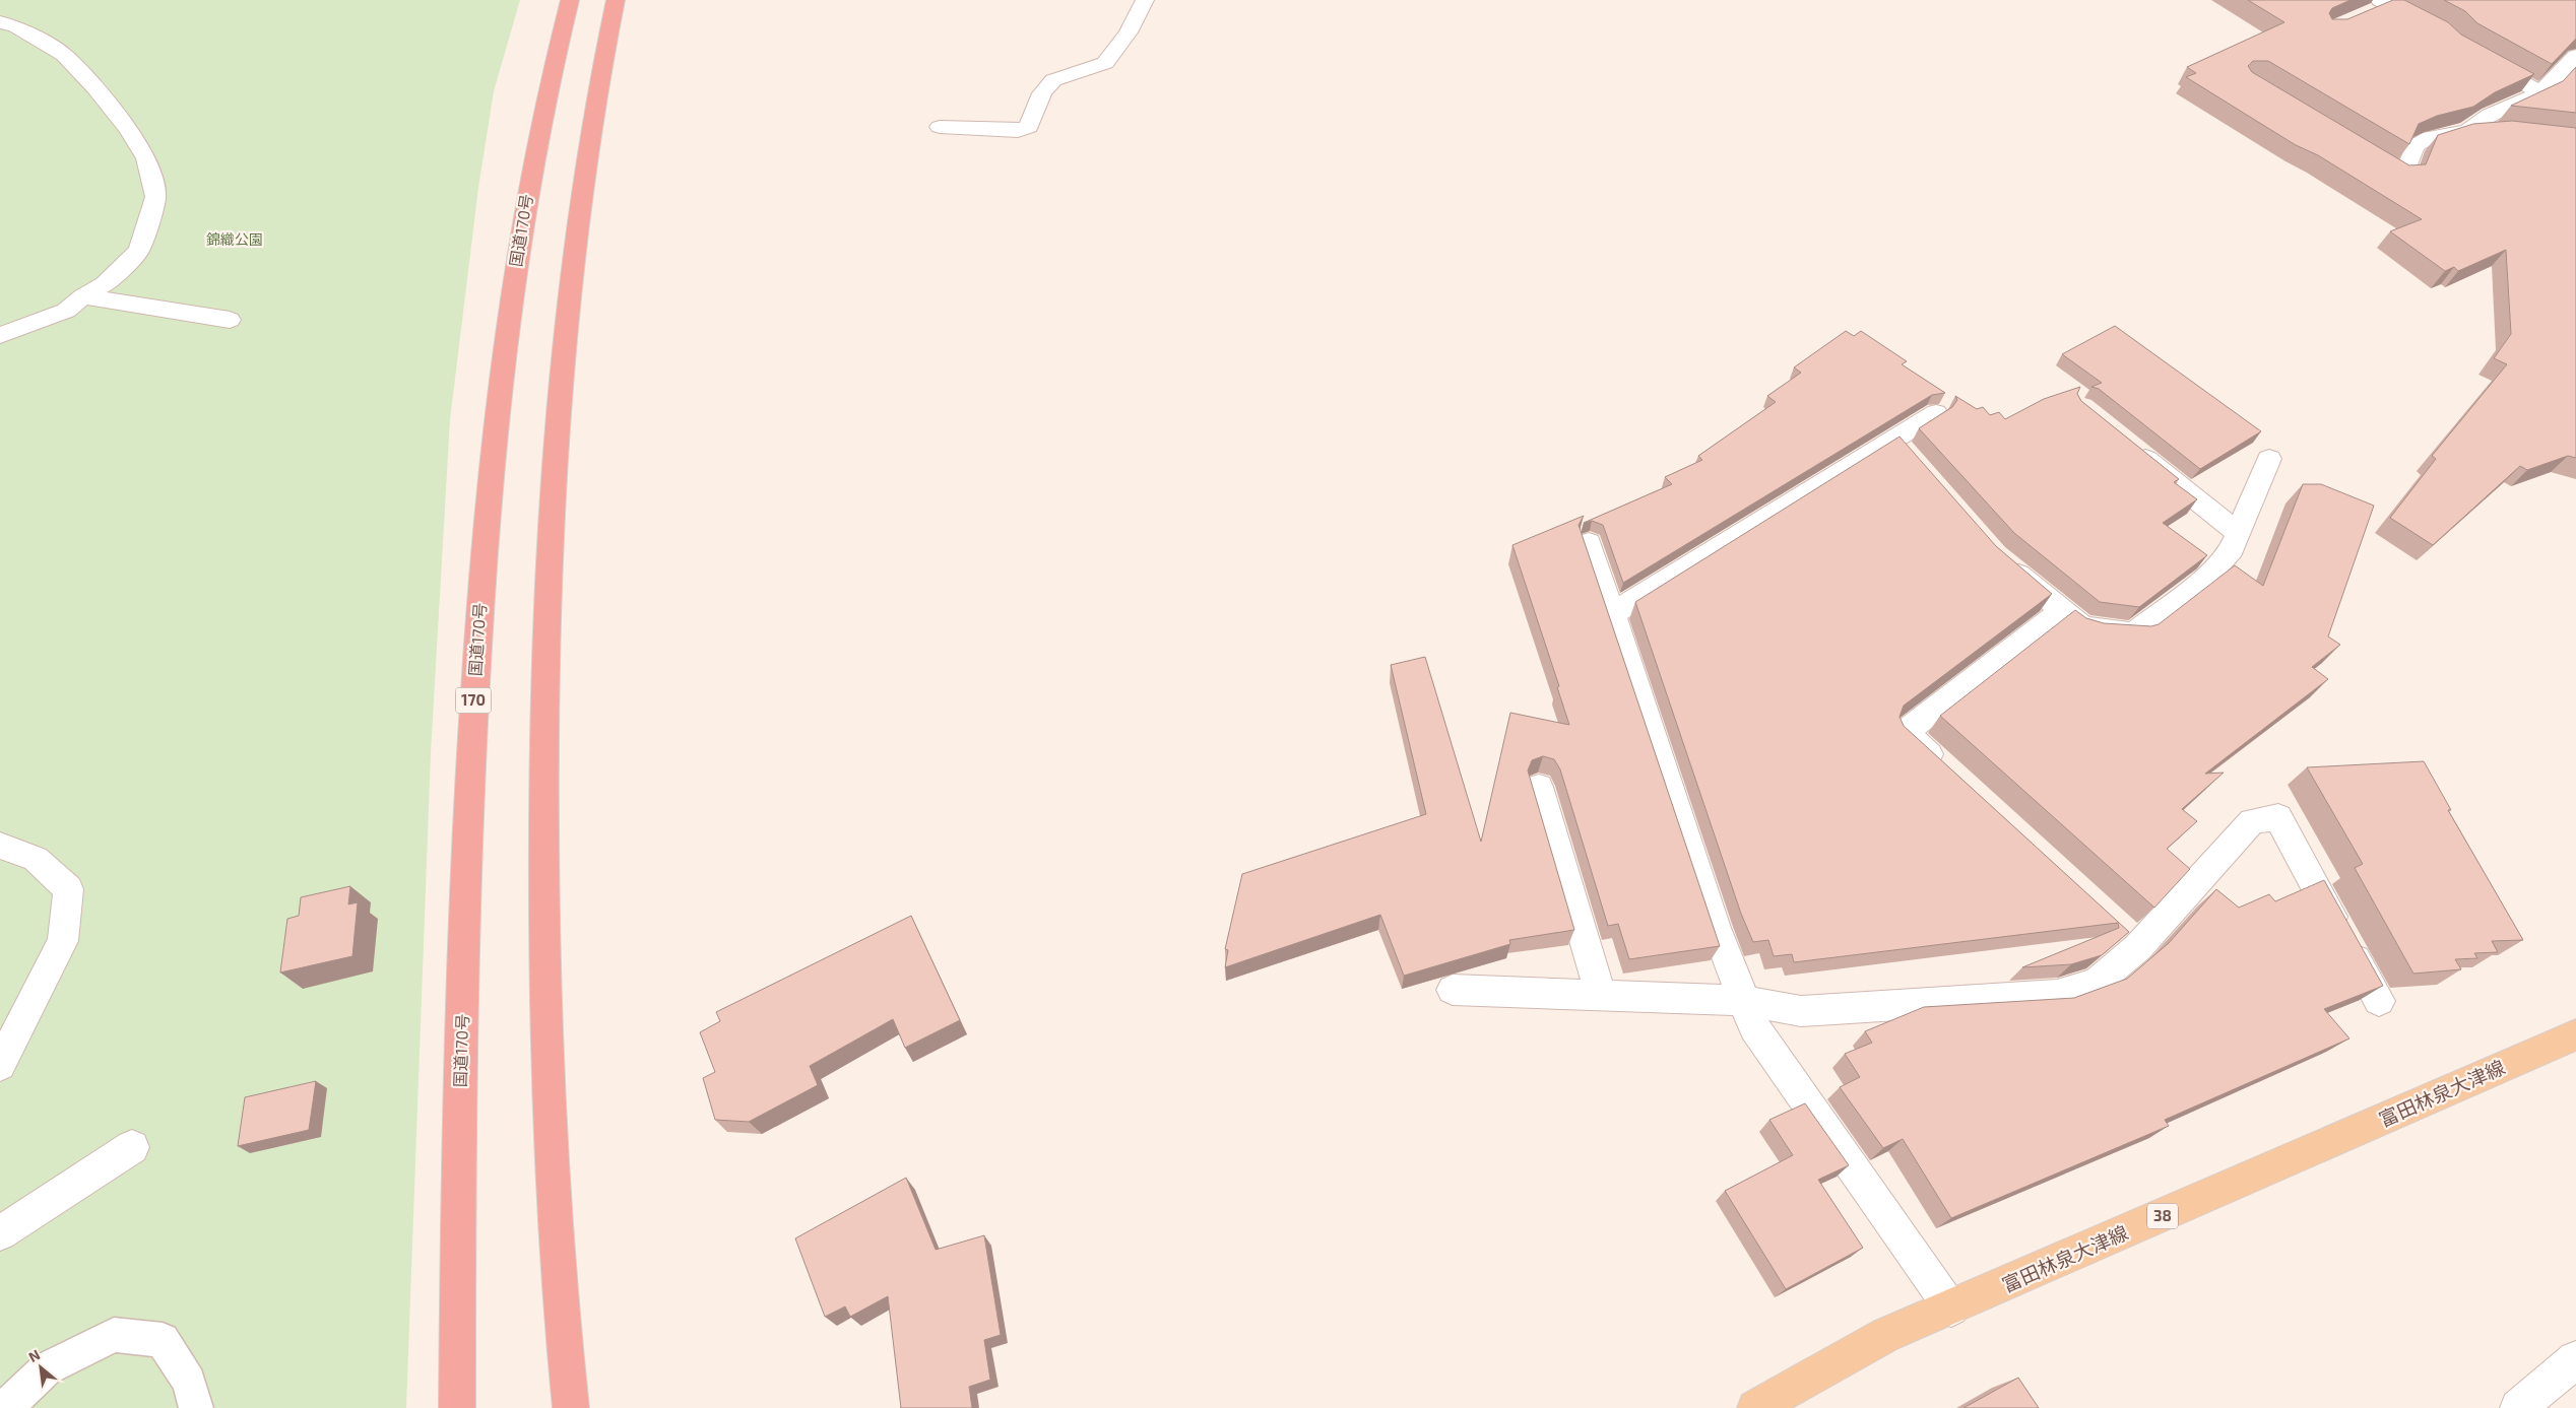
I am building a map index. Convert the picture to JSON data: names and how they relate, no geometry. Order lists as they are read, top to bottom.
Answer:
{
  "streets": {
    "highway": ["国道170号", "170"],
    "main road": ["富田林泉大津線", "38"]
  },
  "parks": ["錦織公園"],
  "north": "top left"
}
